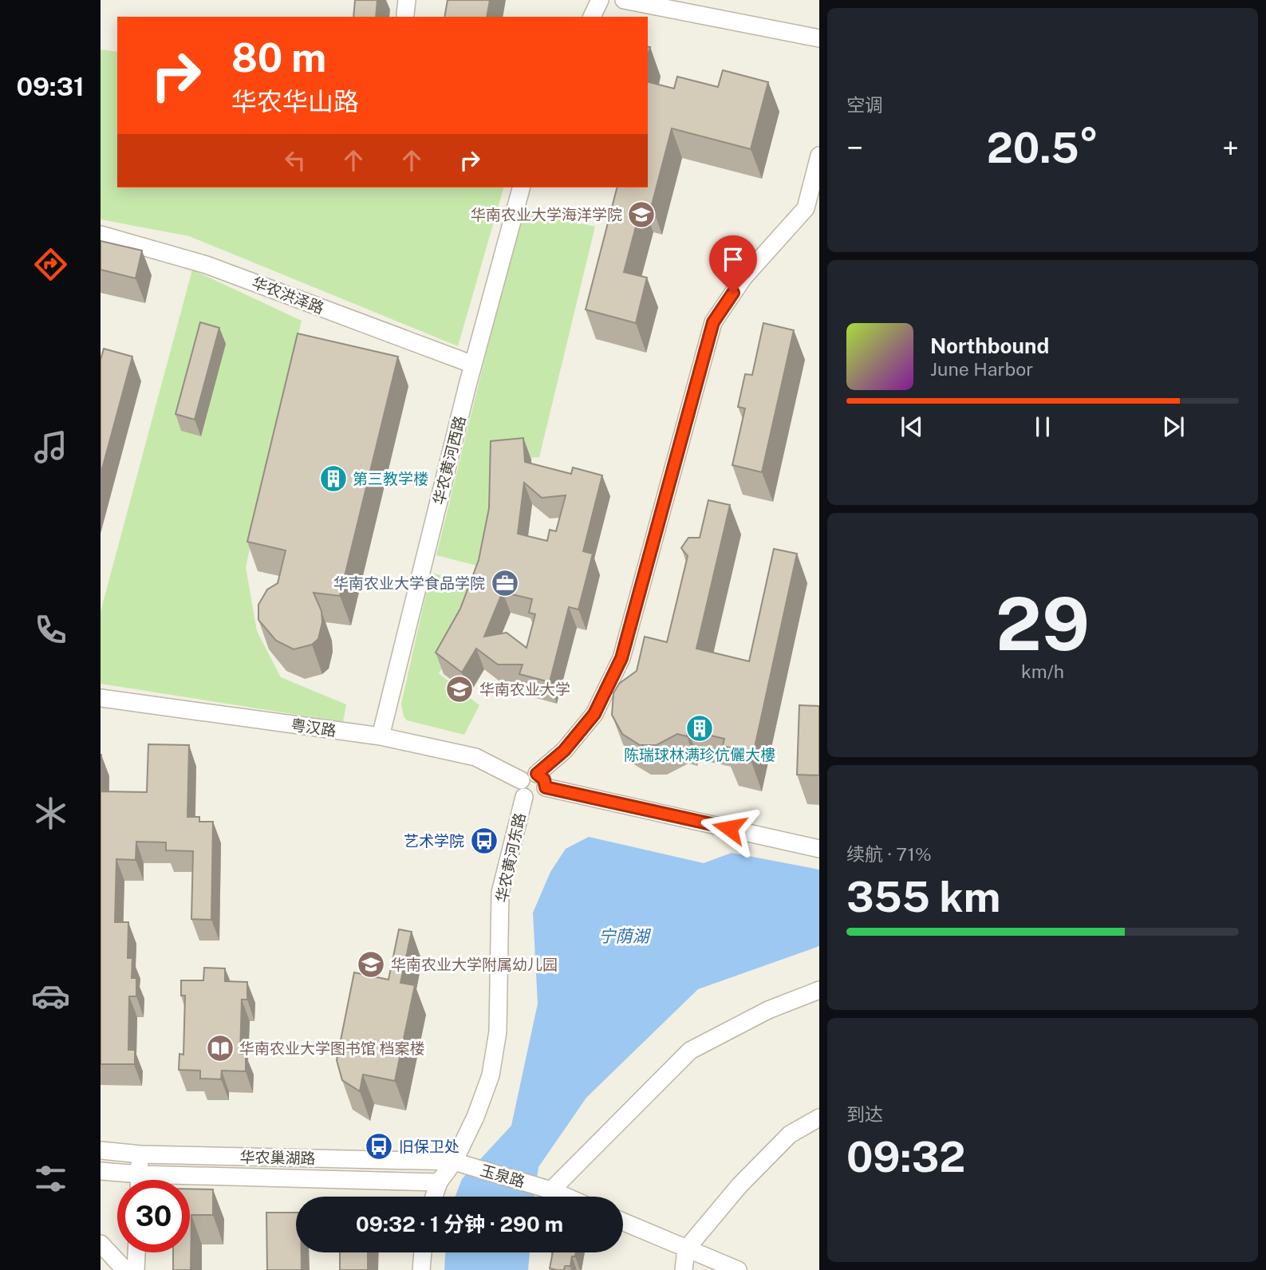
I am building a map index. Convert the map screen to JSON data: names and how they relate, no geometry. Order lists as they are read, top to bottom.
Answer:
{
  "streets": {
    "street": [
      "华农洪泽路",
      "华农黄河西路",
      "粤汉路",
      "华农黄河东路",
      "华农巢湖路",
      "玉泉路"
    ]
  },
  "crossings": [
    ["华农洪泽路", "华农黄河西路"],
    ["华农黄河西路", "粤汉路"],
    ["粤汉路", "华农黄河东路"],
    ["华农黄河东路", "华农巢湖路"],
    ["华农黄河东路", "玉泉路"],
    ["华农巢湖路", "玉泉路"]
  ],
  "water": ["宁荫湖"],
  "places": {
    "school or university": ["华南农业大学海洋学院", "华南农业大学", "华南农业大学附属幼儿园"],
    "building": ["第三教学楼", "陈瑞球林满珍伉儷大樓"],
    "office": ["华南农业大学食品学院"],
    "bus stop": ["艺术学院", "旧保卫处"],
    "library": ["华南农业大学图书馆 档案楼"]
  },
  "page": {
    "tabs": "09:31",
    "tile": [
      "空调",
      ["29", "km/h"],
      ["续航 · 71%", "355 km"],
      ["到达", "09:32"]
    ],
    "turn": ["80 m", "华农华山路"],
    "heat": ["−", "20.5°", "+"],
    "song": ["Northbound", "June Harbor"],
    "limit": "30",
    "trip": "09:32 · 1 分钟 · 290 m"
  }
}
